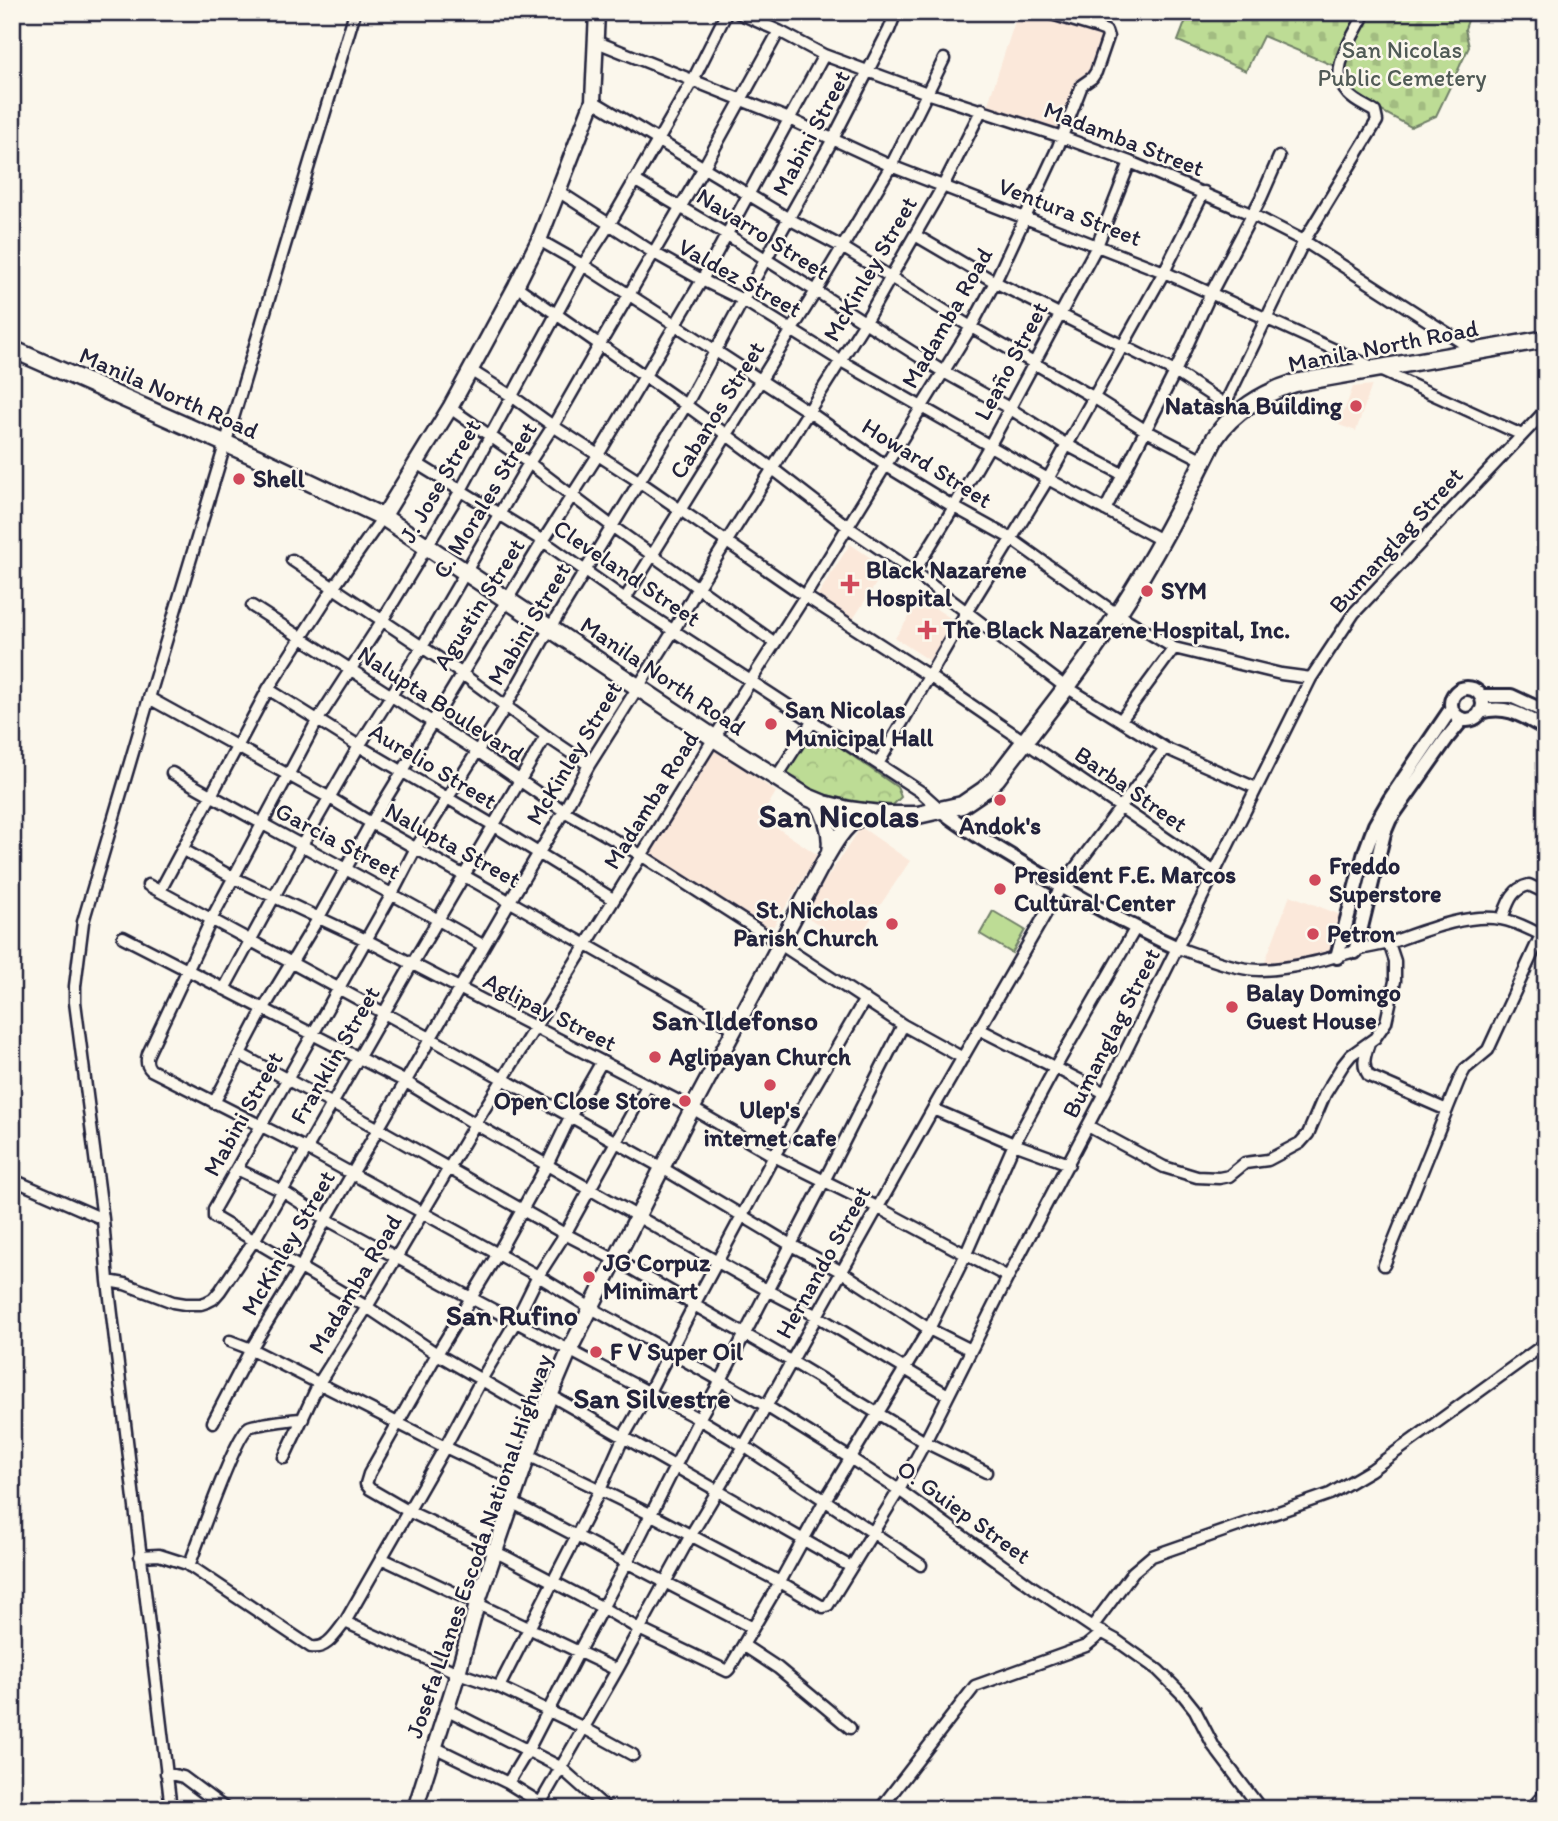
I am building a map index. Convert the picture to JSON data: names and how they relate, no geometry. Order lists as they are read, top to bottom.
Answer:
{
  "streets": {
    "highway": ["Manila North Road"],
    "main road": ["Josefa Llanes Escoda National Highway"],
    "street": [
      "Mabini Street",
      "Madamba Street",
      "Ventura Street",
      "Navarro Street",
      "McKinley Street",
      "Valdez Street",
      "Madamba Road",
      "Leaño Street",
      "Cabanos Street",
      "Howard Street",
      "J. Jose Street",
      "C. Morales Street",
      "Bumanglag Street",
      "Cleveland Street",
      "Agustin Street",
      "Nalupta Boulevard",
      "Aurelio Street",
      "Barba Street",
      "Garcia Street",
      "Nalupta Street",
      "Aglipay Street",
      "Franklin Street",
      "Hernando Street",
      "O. Guiep Street"
    ]
  },
  "crossings": [
    ["Mabini Street", "Madamba Street"],
    ["Mabini Street", "Ventura Street"],
    ["Mabini Street", "Navarro Street"],
    ["Mabini Street", "Valdez Street"],
    ["Mabini Street", "Manila North Road"],
    ["Mabini Street", "Howard Street"],
    ["Mabini Street", "Cleveland Street"],
    ["Mabini Street", "Nalupta Boulevard"],
    ["Mabini Street", "Aurelio Street"],
    ["Mabini Street", "Barba Street"],
    ["Mabini Street", "Garcia Street"],
    ["Mabini Street", "Nalupta Street"],
    ["Mabini Street", "Aglipay Street"],
    ["Mabini Street", "Franklin Street"],
    ["Mabini Street", "O. Guiep Street"],
    ["Madamba Street", "McKinley Street"],
    ["Madamba Street", "Madamba Road"],
    ["Madamba Street", "Manila North Road"],
    ["Madamba Street", "Leaño Street"],
    ["Madamba Street", "Cabanos Street"],
    ["Madamba Street", "C. Morales Street"],
    ["Madamba Street", "Agustin Street"],
    ["Ventura Street", "McKinley Street"],
    ["Ventura Street", "Madamba Road"],
    ["Ventura Street", "Manila North Road"],
    ["Ventura Street", "Leaño Street"],
    ["Ventura Street", "Cabanos Street"],
    ["Ventura Street", "J. Jose Street"],
    ["Ventura Street", "C. Morales Street"],
    ["Ventura Street", "Bumanglag Street"],
    ["Ventura Street", "Agustin Street"],
    ["Navarro Street", "McKinley Street"],
    ["Navarro Street", "Madamba Road"],
    ["Navarro Street", "Leaño Street"],
    ["Navarro Street", "Cabanos Street"],
    ["Navarro Street", "J. Jose Street"],
    ["Navarro Street", "C. Morales Street"],
    ["Navarro Street", "Agustin Street"],
    ["McKinley Street", "Valdez Street"],
    ["McKinley Street", "Manila North Road"],
    ["McKinley Street", "Howard Street"],
    ["McKinley Street", "Cleveland Street"],
    ["McKinley Street", "Nalupta Boulevard"],
    ["McKinley Street", "Aurelio Street"],
    ["McKinley Street", "Barba Street"],
    ["McKinley Street", "Garcia Street"],
    ["McKinley Street", "Nalupta Street"],
    ["McKinley Street", "Aglipay Street"],
    ["McKinley Street", "O. Guiep Street"],
    ["Valdez Street", "Madamba Road"],
    ["Valdez Street", "Manila North Road"],
    ["Valdez Street", "Leaño Street"],
    ["Valdez Street", "Cabanos Street"],
    ["Valdez Street", "J. Jose Street"],
    ["Valdez Street", "C. Morales Street"],
    ["Valdez Street", "Agustin Street"],
    ["Madamba Road", "Manila North Road"],
    ["Madamba Road", "Howard Street"],
    ["Madamba Road", "Cleveland Street"],
    ["Madamba Road", "Nalupta Boulevard"],
    ["Madamba Road", "Aurelio Street"],
    ["Madamba Road", "Barba Street"],
    ["Madamba Road", "Nalupta Street"],
    ["Madamba Road", "Aglipay Street"],
    ["Madamba Road", "O. Guiep Street"],
    ["Manila North Road", "Howard Street"],
    ["Manila North Road", "J. Jose Street"],
    ["Manila North Road", "C. Morales Street"],
    ["Manila North Road", "Cleveland Street"],
    ["Manila North Road", "Agustin Street"],
    ["Manila North Road", "Barba Street"],
    ["Manila North Road", "Josefa Llanes Escoda National Highway"],
    ["Leaño Street", "Howard Street"],
    ["Cabanos Street", "Howard Street"],
    ["Cabanos Street", "Cleveland Street"],
    ["Cabanos Street", "Barba Street"],
    ["Howard Street", "J. Jose Street"],
    ["Howard Street", "C. Morales Street"],
    ["Howard Street", "Bumanglag Street"],
    ["Howard Street", "Agustin Street"],
    ["J. Jose Street", "Cleveland Street"],
    ["J. Jose Street", "Agustin Street"],
    ["J. Jose Street", "Nalupta Boulevard"],
    ["J. Jose Street", "Aurelio Street"],
    ["J. Jose Street", "Barba Street"],
    ["J. Jose Street", "Garcia Street"],
    ["J. Jose Street", "Nalupta Street"],
    ["J. Jose Street", "Aglipay Street"],
    ["J. Jose Street", "O. Guiep Street"],
    ["C. Morales Street", "Cleveland Street"],
    ["C. Morales Street", "Nalupta Boulevard"],
    ["C. Morales Street", "Aurelio Street"],
    ["C. Morales Street", "Barba Street"],
    ["C. Morales Street", "Garcia Street"],
    ["C. Morales Street", "Nalupta Street"],
    ["C. Morales Street", "Aglipay Street"],
    ["Bumanglag Street", "Barba Street"],
    ["Bumanglag Street", "Aglipay Street"],
    ["Bumanglag Street", "O. Guiep Street"],
    ["Cleveland Street", "Agustin Street"],
    ["Agustin Street", "Nalupta Boulevard"],
    ["Agustin Street", "Aurelio Street"],
    ["Agustin Street", "Barba Street"],
    ["Agustin Street", "Garcia Street"],
    ["Agustin Street", "Nalupta Street"],
    ["Agustin Street", "Aglipay Street"],
    ["Agustin Street", "O. Guiep Street"],
    ["Nalupta Boulevard", "Franklin Street"],
    ["Nalupta Boulevard", "Hernando Street"],
    ["Nalupta Boulevard", "Josefa Llanes Escoda National Highway"],
    ["Aurelio Street", "Franklin Street"],
    ["Barba Street", "Hernando Street"],
    ["Garcia Street", "Franklin Street"],
    ["Nalupta Street", "Franklin Street"],
    ["Nalupta Street", "Josefa Llanes Escoda National Highway"],
    ["Aglipay Street", "Franklin Street"],
    ["Aglipay Street", "Hernando Street"],
    ["Aglipay Street", "Josefa Llanes Escoda National Highway"],
    ["Franklin Street", "O. Guiep Street"],
    ["Hernando Street", "O. Guiep Street"],
    ["O. Guiep Street", "Josefa Llanes Escoda National Highway"]
  ],
  "districts": [
    "San Nicolas",
    "San Ildefonso",
    "San Rufino",
    "San Silvestre"
  ],
  "parks": ["San Nicolas Public Cemetery"],
  "places": {
    "other": [
      "Natasha Building",
      "Shell",
      "SYM",
      "San Nicolas Municipal Hall",
      "Andok's",
      "Freddo Superstore",
      "President F.E. Marcos Cultural Center",
      "St. Nicholas Parish Church",
      "Petron",
      "Balay Domingo Guest House",
      "Aglipayan Church",
      "Ulep's internet cafe",
      "Open Close Store",
      "JG Corpuz Minimart",
      "F V Super Oil"
    ],
    "health": ["Black Nazarene Hospital", "The Black Nazarene Hospital, Inc."]
  }
}
